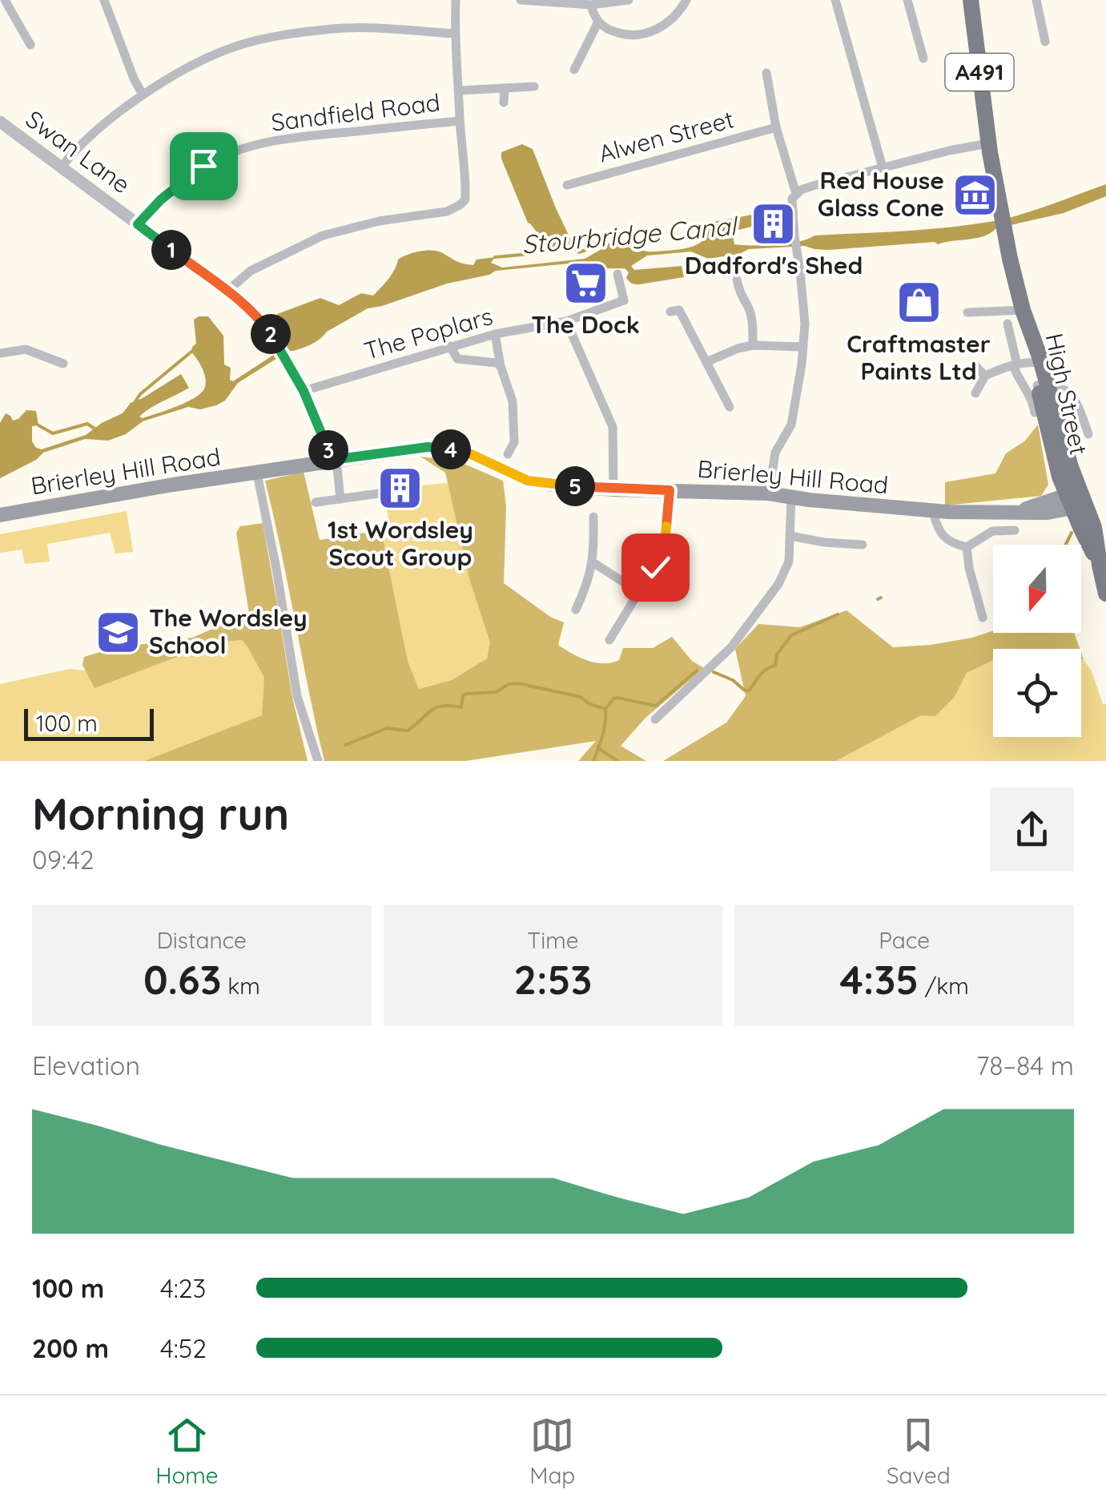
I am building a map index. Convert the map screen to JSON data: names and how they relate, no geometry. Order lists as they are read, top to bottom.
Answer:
{
  "streets": {
    "highway": ["A491", "High Street"],
    "main road": ["Brierley Hill Road"],
    "street": [
      "Sandfield Road",
      "Alwen Street",
      "Swan Lane",
      "The Poplars"
    ]
  },
  "crossings": [
    ["A491", "High Street"],
    ["Sandfield Road", "Swan Lane"],
    ["Swan Lane", "The Poplars"],
    ["High Street", "Brierley Hill Road"]
  ],
  "water": ["Stourbridge Canal"],
  "places": {
    "museum": ["Red House Glass Cone"],
    "building": ["Dadford's Shed", "1st Wordsley Scout Group"],
    "supermarket": ["The Dock"],
    "shop": ["Craftmaster Paints Ltd"],
    "school or university": ["The Wordsley School"]
  },
  "scale_bar": "100 m",
  "north": "bottom",
  "page": {
    "pins": [
      "1",
      "2",
      "4",
      "3",
      "5"
    ],
    "scale": "100 m",
    "heading": ["Morning run", "09:42"],
    "stats": [
      ["Distance", "0.63 km"],
      ["Time", "2:53"],
      ["Pace", "4:35 /km"]
    ],
    "chart": ["Elevation", "78–84 m"],
    "list": [
      {
        "name": "100 m",
        "note": "4:23"
      },
      {
        "name": "200 m",
        "note": "4:52"
      }
    ],
    "tabs": ["Home", "Map", "Saved"]
  }
}
